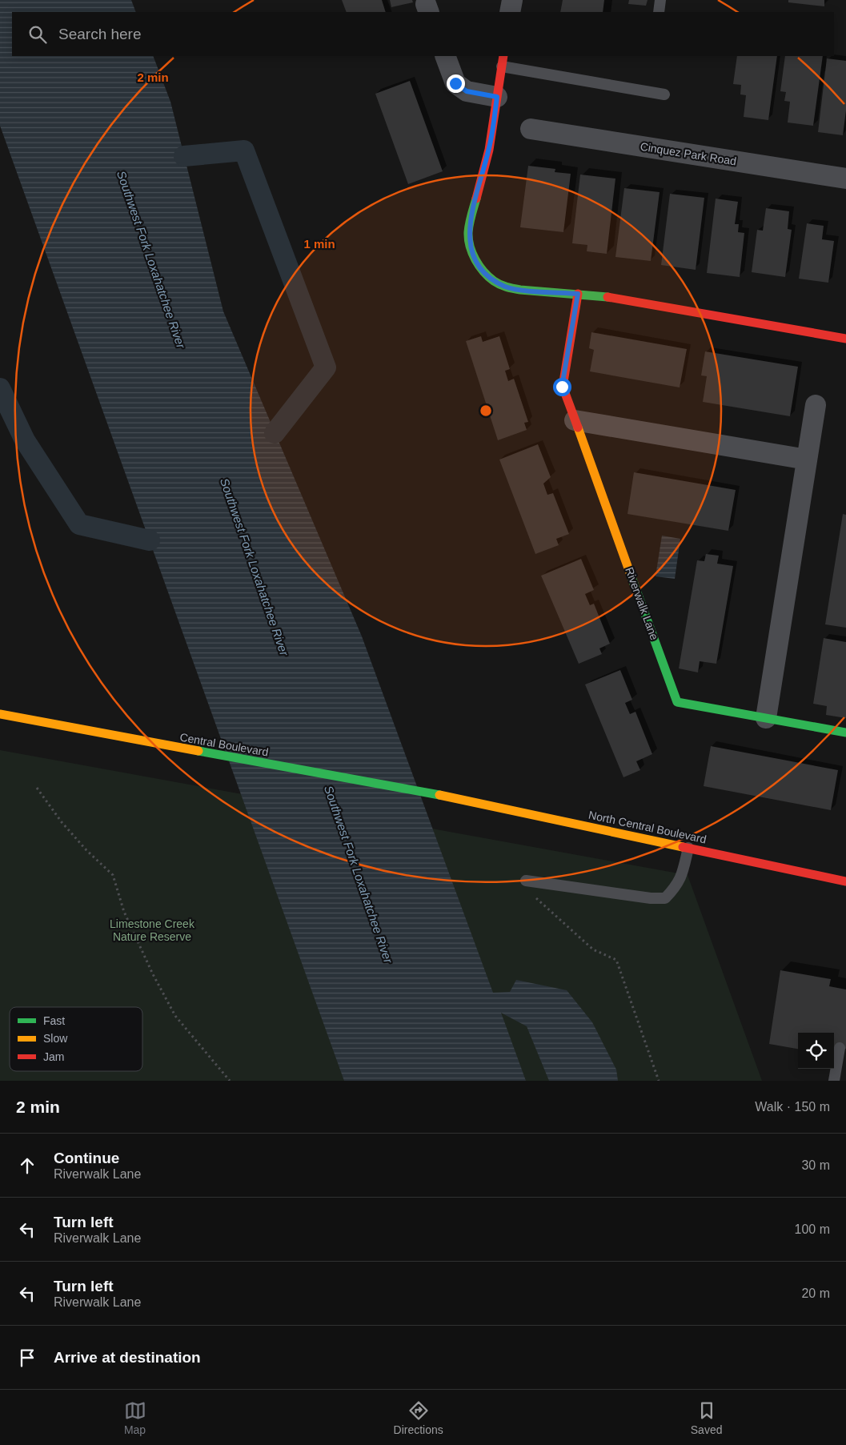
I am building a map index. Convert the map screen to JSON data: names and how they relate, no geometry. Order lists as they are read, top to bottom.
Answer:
{
  "streets": {
    "street": [
      "Cinquez Park Road",
      "Riverwalk Lane",
      "Central Boulevard",
      "North Central Boulevard"
    ]
  },
  "crossings": [
    ["Central Boulevard", "North Central Boulevard"]
  ],
  "water": ["Southwest Fork Loxahatchee River"],
  "parks": ["Limestone Creek Nature Reserve"],
  "legend": ["Fast", "Slow", "Jam"],
  "page": {
    "search": "Search here",
    "heading": ["2 min", "Walk · 150 m"],
    "list": [
      ["Continue", "Riverwalk Lane", "30 m"],
      ["Turn left", "Riverwalk Lane", "100 m"],
      ["Turn left", "Riverwalk Lane", "20 m"],
      "Arrive at destination"
    ],
    "nav": ["Map", "Directions", "Saved"]
  },
  "rings": ["2 min", "1 min"]
}
